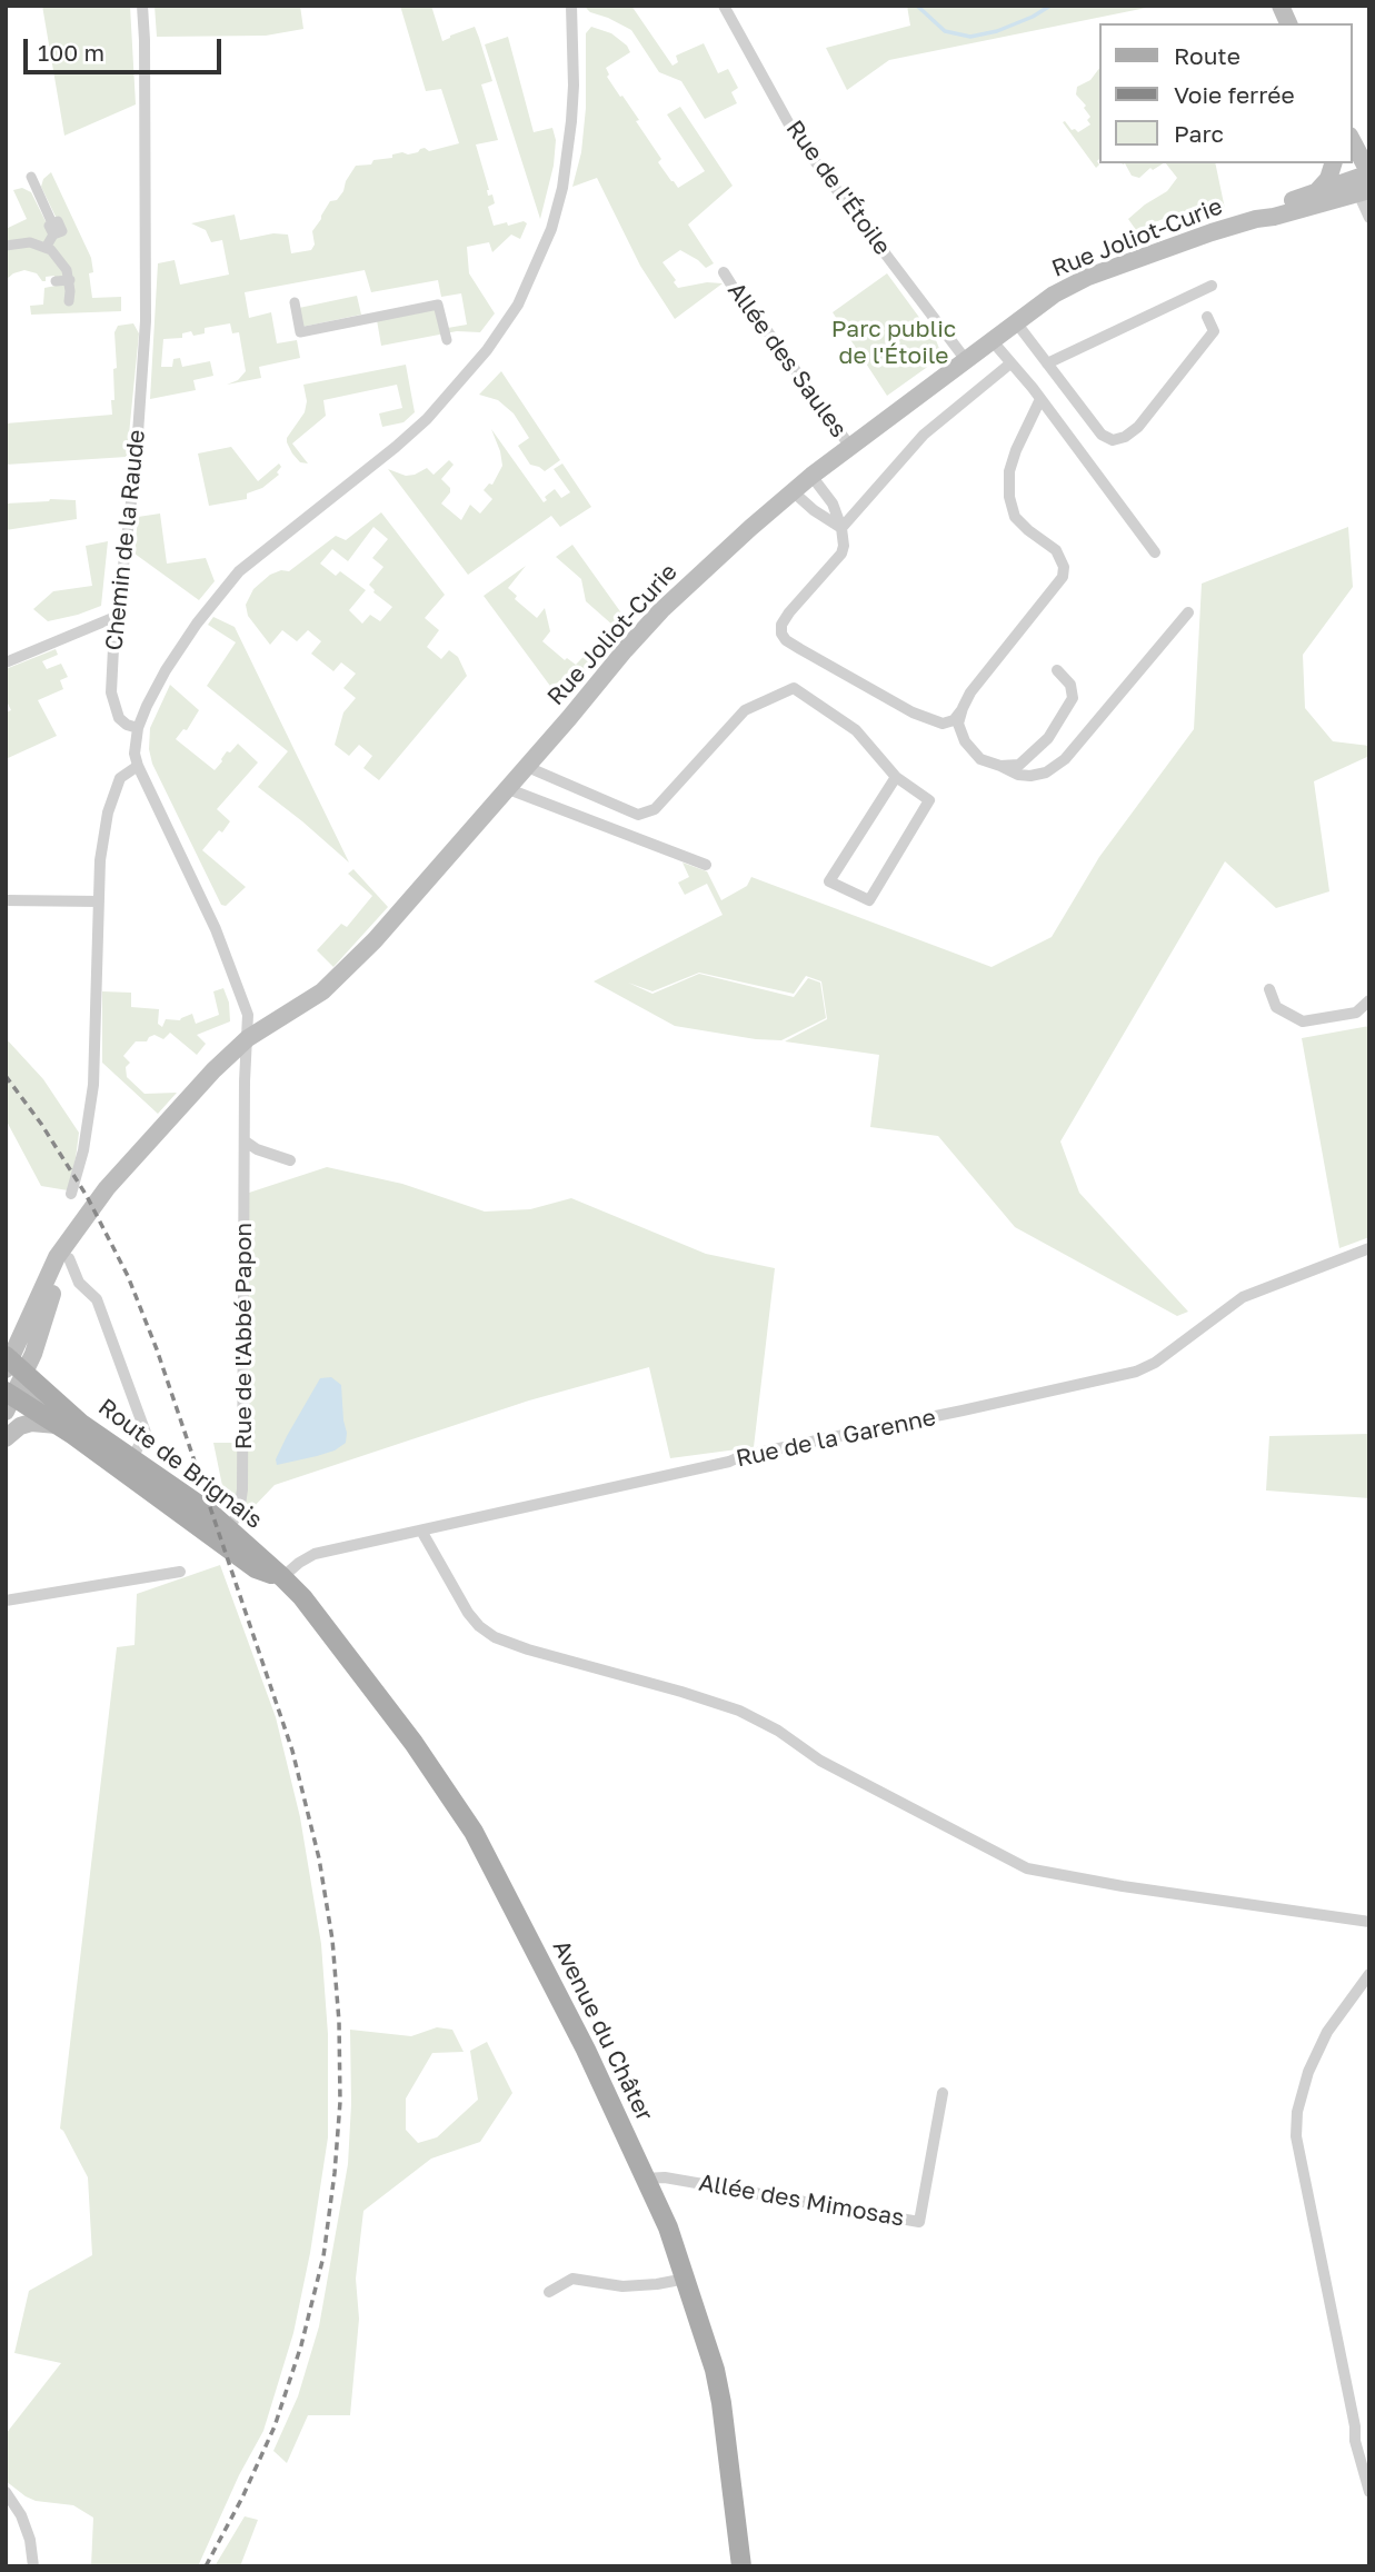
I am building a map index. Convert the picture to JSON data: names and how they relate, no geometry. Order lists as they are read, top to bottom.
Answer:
{
  "streets": {
    "main road": ["Rue Joliot-Curie", "Route de Brignais", "Avenue du Châter"],
    "street": [
      "Rue de l'Étoile",
      "Allée des Saules",
      "Chemin de la Raude",
      "Rue de l'Abbé Papon",
      "Rue de la Garenne",
      "Allée des Mimosas"
    ]
  },
  "crossings": [
    ["Rue de l'Étoile", "Rue Joliot-Curie"],
    ["Rue Joliot-Curie", "Allée des Saules"],
    ["Rue Joliot-Curie", "Rue de l'Abbé Papon"],
    ["Rue Joliot-Curie", "Route de Brignais"],
    ["Rue de l'Abbé Papon", "Route de Brignais"],
    ["Rue de la Garenne", "Route de Brignais"],
    ["Rue de la Garenne", "Avenue du Châter"],
    ["Route de Brignais", "Avenue du Châter"],
    ["Avenue du Châter", "Allée des Mimosas"]
  ],
  "parks": ["Parc public de l'Étoile"],
  "legend": ["Route", "Voie ferrée", "Parc"],
  "scale_bar": "100 m"
}
